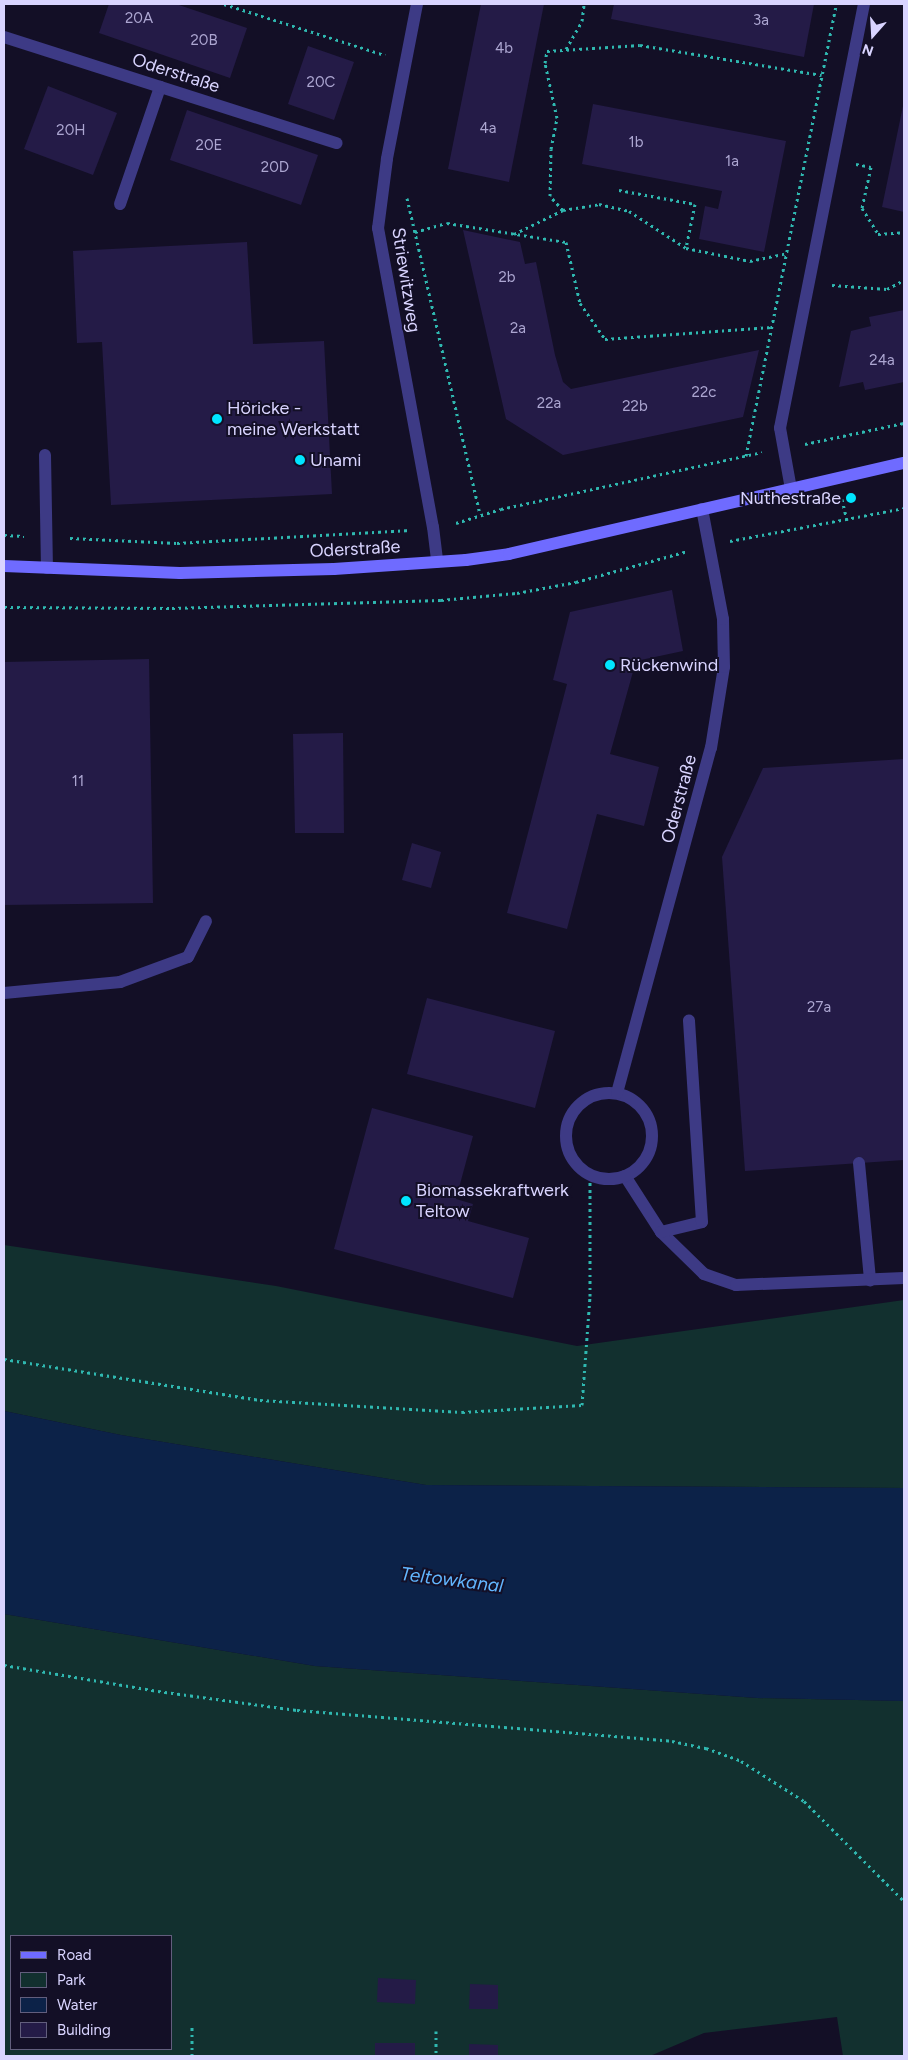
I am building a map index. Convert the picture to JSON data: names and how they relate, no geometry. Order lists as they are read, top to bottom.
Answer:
{
  "streets": {
    "main road": ["Oderstraße"],
    "street": ["Striewitzweg"]
  },
  "crossings": [
    ["Oderstraße", "Striewitzweg"]
  ],
  "water": ["Teltowkanal"],
  "places": [
    "Höricke - meine Werkstatt",
    "Unami",
    "Nuthestraße",
    "Rückenwind",
    "Biomassekraftwerk Teltow"
  ],
  "house_numbers": [
    "20A",
    "3a",
    "20B",
    "4b",
    "20C",
    "4a",
    "20H",
    "1b",
    "20E",
    "1a",
    "20D",
    "2b",
    "2a",
    "24a",
    "22c",
    "22a",
    "22b",
    "11",
    "27a"
  ],
  "legend": [
    "Road",
    "Park",
    "Water",
    "Building"
  ],
  "north": "bottom"
}
